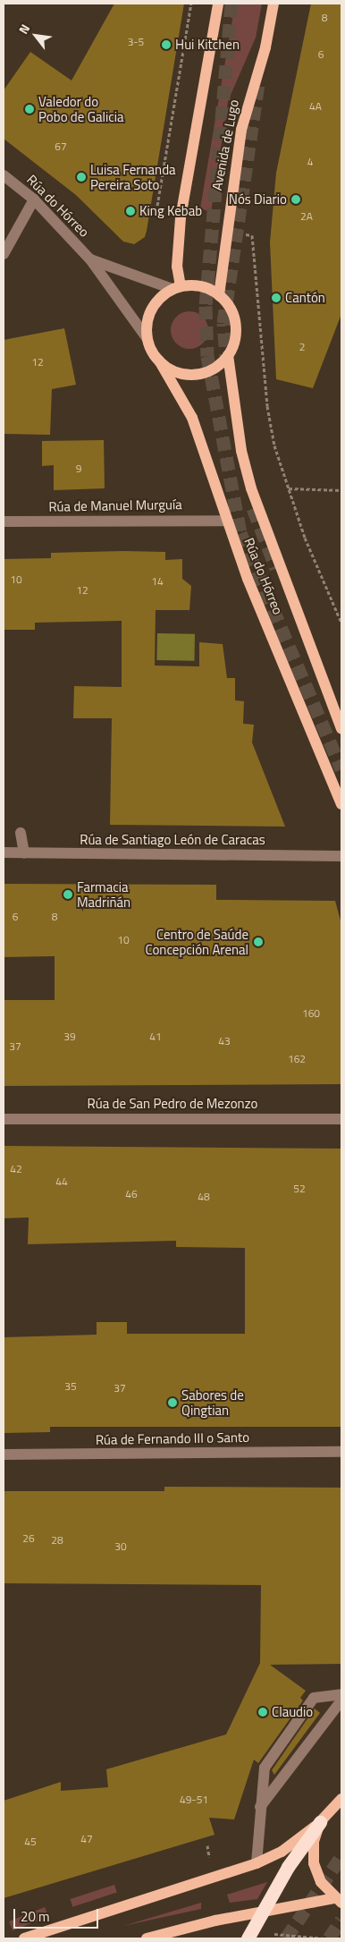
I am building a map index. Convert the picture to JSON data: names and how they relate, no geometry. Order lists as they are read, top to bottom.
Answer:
{
  "streets": {
    "main road": ["Avenida de Lugo", "Rúa do Hórreo"],
    "street": [
      "Rúa de Manuel Murguía",
      "Rúa de Santiago León de Caracas",
      "Rúa de San Pedro de Mezonzo",
      "Rúa de Fernando III o Santo"
    ]
  },
  "crossings": [
    ["Avenida de Lugo", "Rúa do Hórreo"],
    ["Rúa do Hórreo", "Rúa de Manuel Murguía"]
  ],
  "places": [
    "Hui Kitchen",
    "Valedor do Pobo de Galicia",
    "Luisa Fernanda Pereira Soto",
    "Nós Diario",
    "King Kebab",
    "Cantón",
    "Farmacia Madriñán",
    "Centro de Saúde Concepción Arenal",
    "Sabores de Qingtian",
    "Claudio"
  ],
  "house_numbers": [
    "8",
    "3-5",
    "6",
    "4A",
    "67",
    "4",
    "2A",
    "2",
    "12",
    "9",
    "10",
    "14",
    "12",
    "6",
    "8",
    "10",
    "160",
    "39",
    "41",
    "43",
    "37",
    "162",
    "42",
    "44",
    "52",
    "46",
    "48",
    "35",
    "37",
    "26",
    "28",
    "30",
    "49-51",
    "47",
    "45"
  ],
  "scale_bar": "20 m",
  "north": "top left"
}
